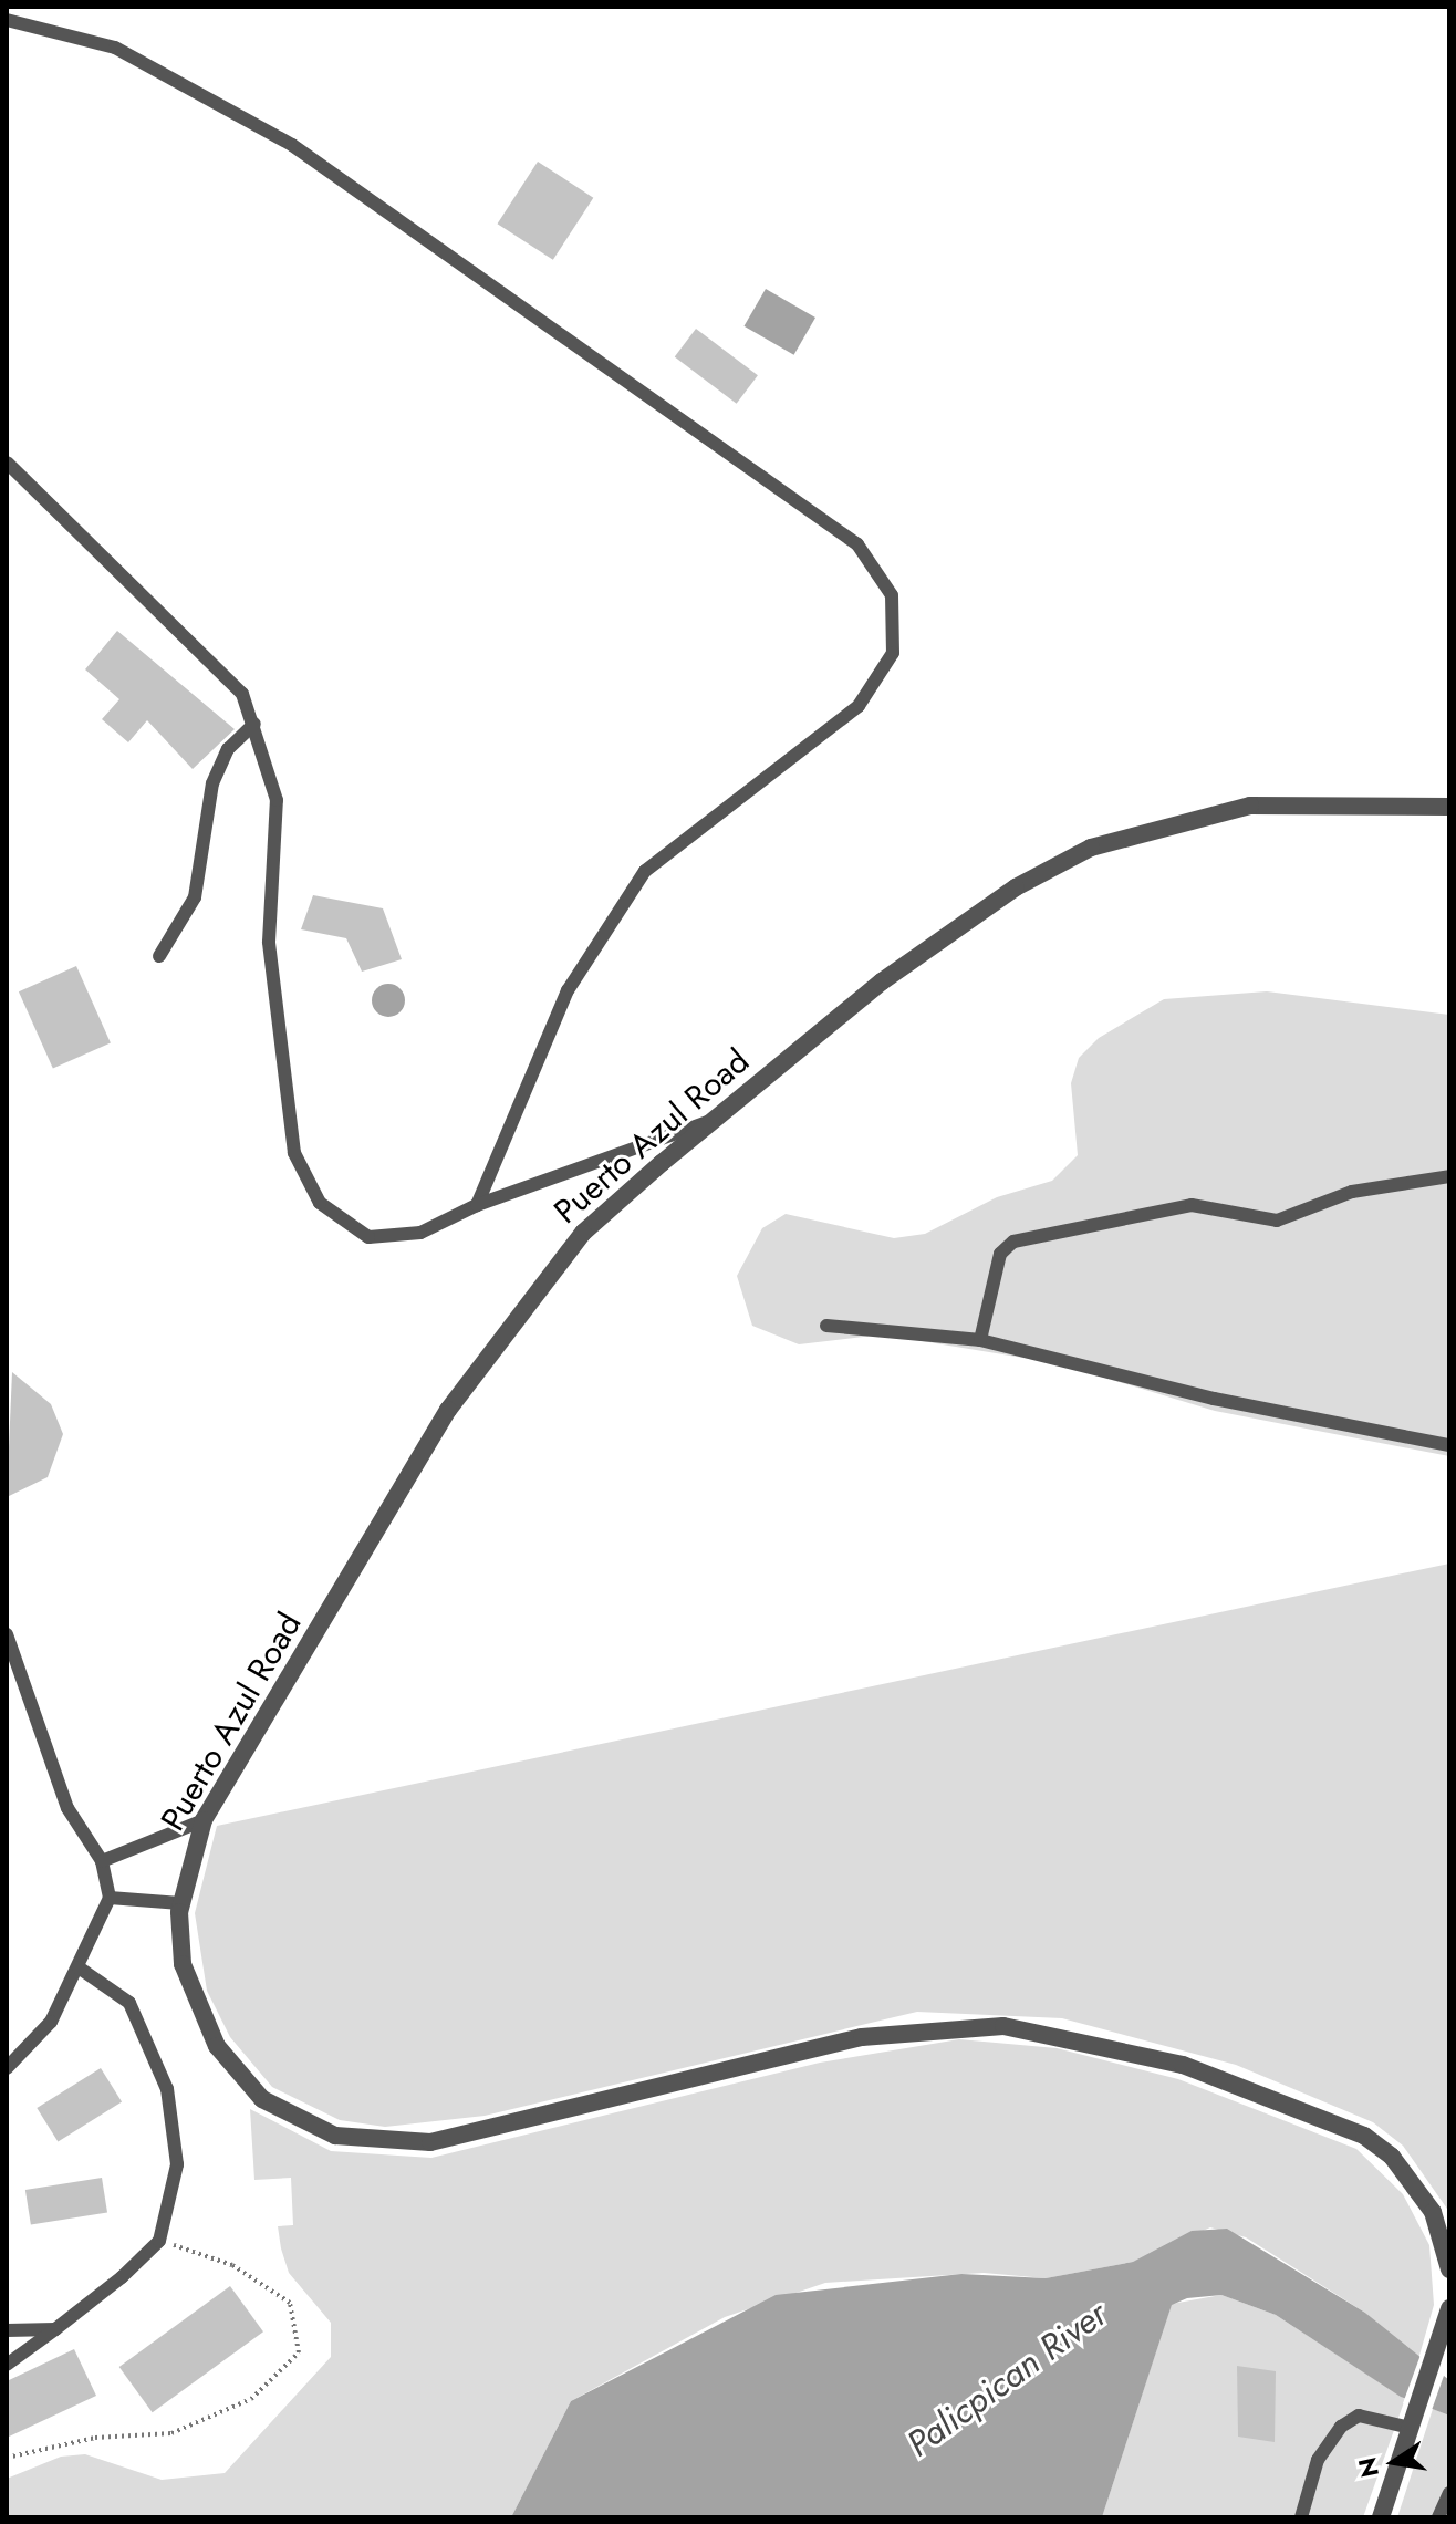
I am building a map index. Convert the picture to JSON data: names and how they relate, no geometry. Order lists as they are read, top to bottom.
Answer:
{
  "streets": {
    "street": ["Puerto Azul Road"]
  },
  "water": ["Palicpican River"],
  "north": "left"
}
